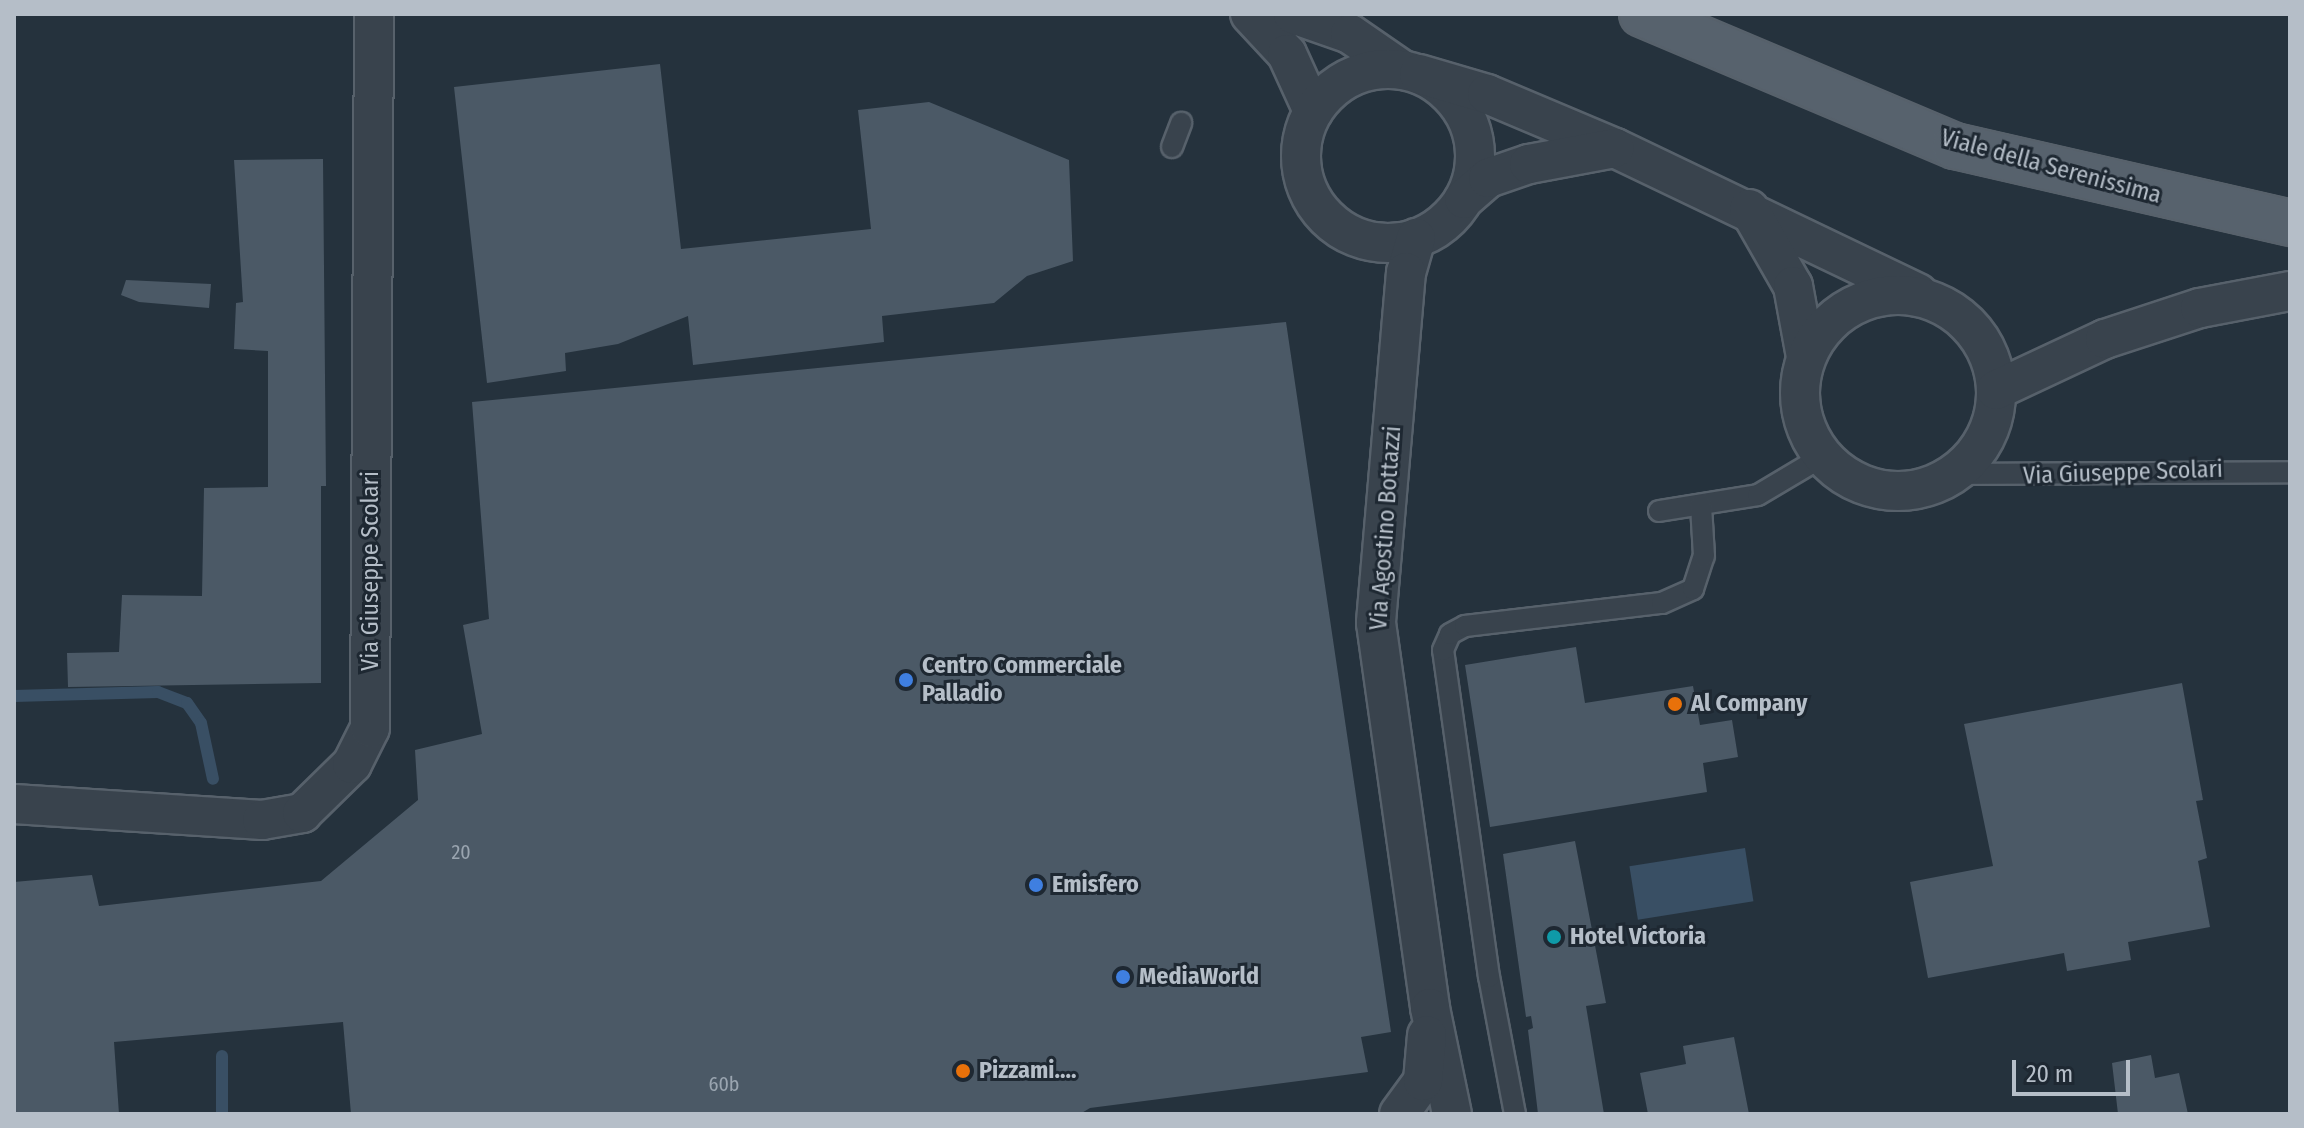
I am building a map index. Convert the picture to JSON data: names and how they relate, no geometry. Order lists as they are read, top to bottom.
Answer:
{
  "streets": {
    "main road": ["Viale della Serenissima"],
    "street": ["Via Giuseppe Scolari", "Via Agostino Bottazzi"]
  },
  "crossings": [
    ["Via Giuseppe Scolari", "Via Agostino Bottazzi"]
  ],
  "places": [
    "Centro Commerciale Palladio",
    "Al Company",
    "Emisfero",
    "Hotel Victoria",
    "MediaWorld",
    "Pizzami...."
  ],
  "house_numbers": ["20", "60b"],
  "scale_bar": "20 m"
}
